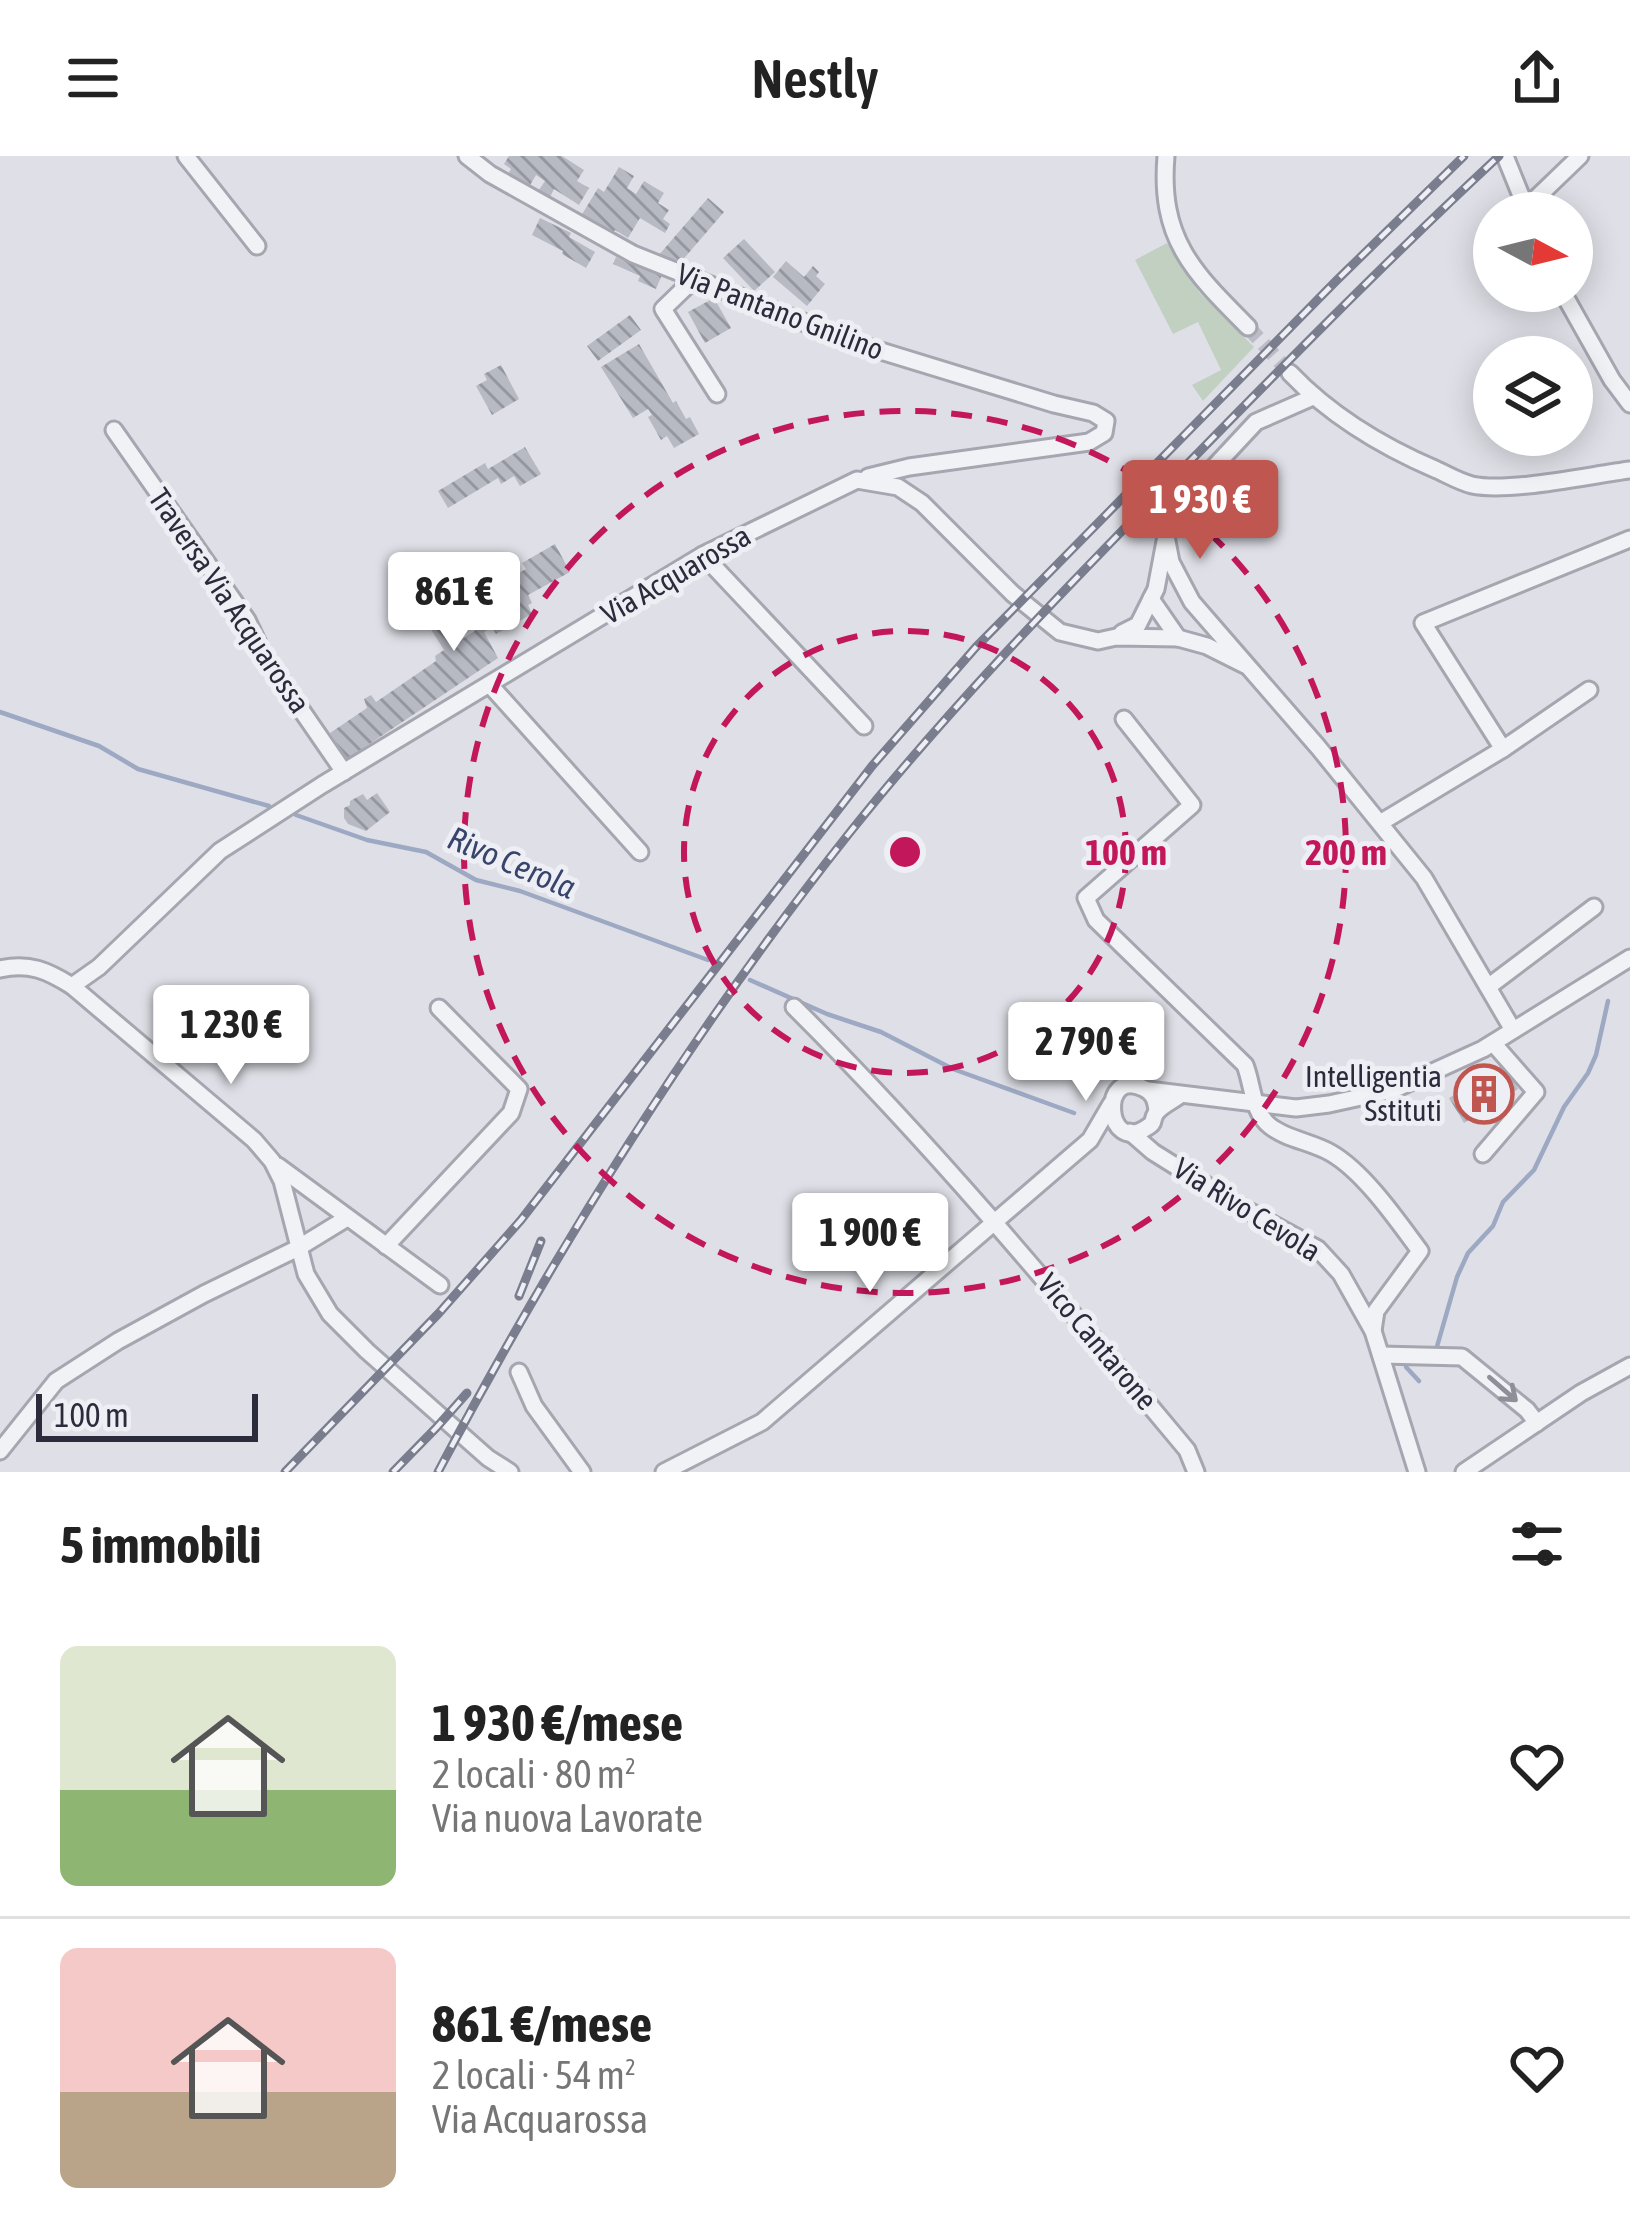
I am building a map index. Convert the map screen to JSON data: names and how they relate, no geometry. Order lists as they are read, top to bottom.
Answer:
{
  "streets": {
    "street": [
      "Via Pantano Gnilino",
      "Via Acquarossa",
      "Traversa Via Acquarossa",
      "Via Rivo Cevola",
      "Vico Cantarone"
    ]
  },
  "crossings": [
    ["Via Pantano Gnilino", "Via Acquarossa"],
    ["Via Acquarossa", "Traversa Via Acquarossa"]
  ],
  "water": ["Rivo Cerola"],
  "places": {
    "building": ["Intelligentia Sstituti"]
  },
  "scale_bar": "100 m",
  "north": "right",
  "page": {
    "header": "Nestly",
    "price": [
      "1 930 €",
      "861 €",
      "1 230 €",
      "2 790 €",
      "1 900 €"
    ],
    "scale": "100 m",
    "heading": "5 immobili",
    "list": [
      {
        "name": "1 930 €/mese",
        "note": "2 locali · 80 m² · Via nuova Lavorate"
      },
      {
        "name": "861 €/mese",
        "note": "2 locali · 54 m² · Via Acquarossa"
      }
    ]
  },
  "rings": ["100 m", "200 m"]
}
